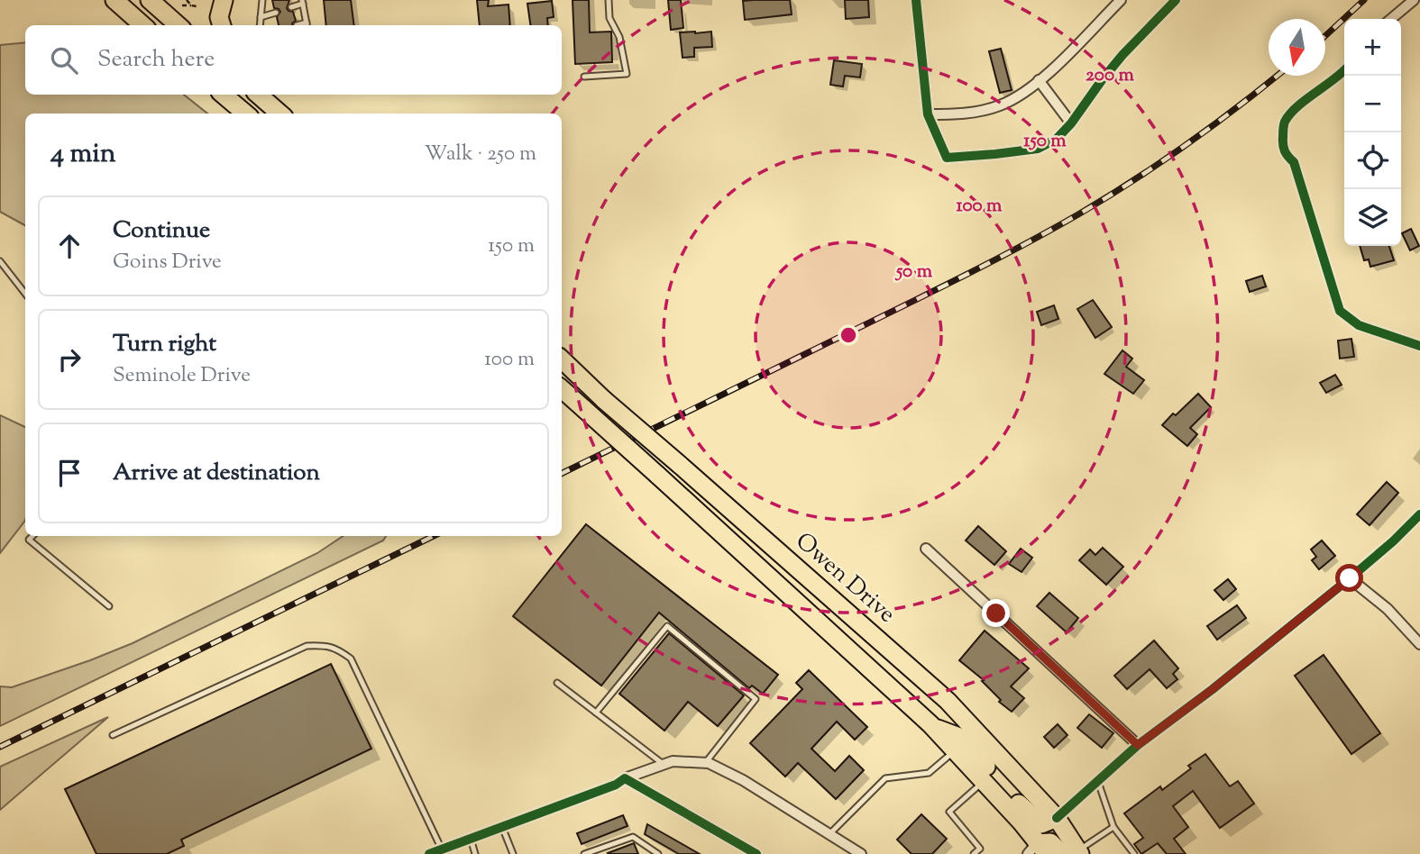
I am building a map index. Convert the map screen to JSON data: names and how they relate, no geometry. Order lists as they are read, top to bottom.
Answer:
{
  "streets": {
    "highway": ["Owen Drive"]
  },
  "north": "bottom",
  "page": {
    "map_buttons": ["+", "−"],
    "search": "Search here",
    "heading": ["4 min", "Walk · 250 m"],
    "list": [
      ["Continue", "Goins Drive", "150 m"],
      ["Turn right", "Seminole Drive", "100 m"],
      "Arrive at destination"
    ]
  },
  "rings": [
    "200 m",
    "150 m",
    "100 m",
    "50 m"
  ]
}
